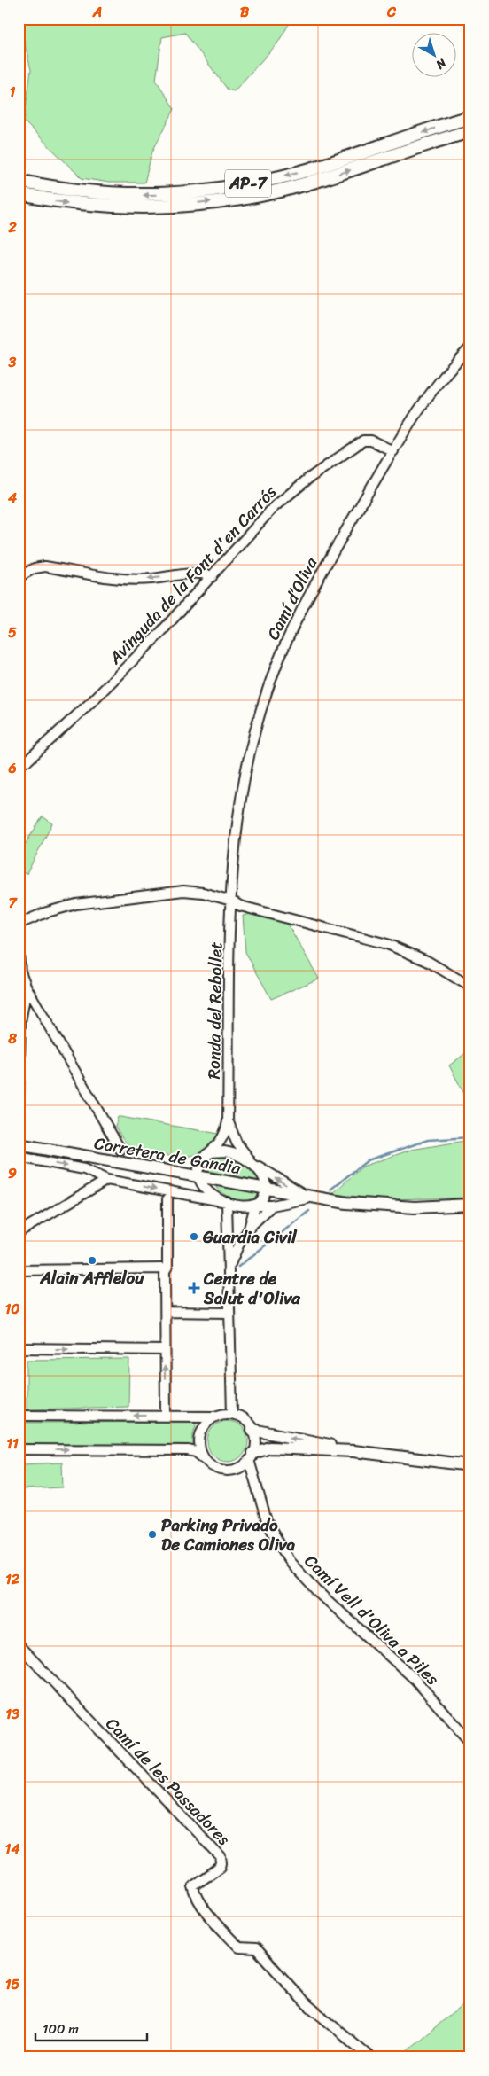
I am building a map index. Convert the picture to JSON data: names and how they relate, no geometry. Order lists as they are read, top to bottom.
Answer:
{
  "streets": {
    "highway": ["AP-7"],
    "main road": ["Carretera de Gandia"],
    "street": [
      "Avinguda de la Font d'en Carrós",
      "Camí d’Oliva",
      "Ronda del Rebollet",
      "Camí Vell d'Oliva a Piles",
      "Camí de les Passadores"
    ]
  },
  "crossings": [
    ["Avinguda de la Font d'en Carrós", "Camí d’Oliva"],
    ["Camí d’Oliva", "Ronda del Rebollet"],
    ["Ronda del Rebollet", "Carretera de Gandia"]
  ],
  "places": {
    "other": ["Guardia Civil", "Alain Afflelou", "Parking Privado De Camiones Oliva"],
    "health": ["Centre de Salut d'Oliva"]
  },
  "scale_bar": "100 m",
  "north": "bottom right",
  "grid": {
    "columns": ["A", "B", "C"],
    "rows": [
      "1",
      "2",
      "3",
      "4",
      "5",
      "6",
      "7",
      "8",
      "9",
      "10",
      "11",
      "12",
      "13",
      "14",
      "15"
    ]
  }
}
